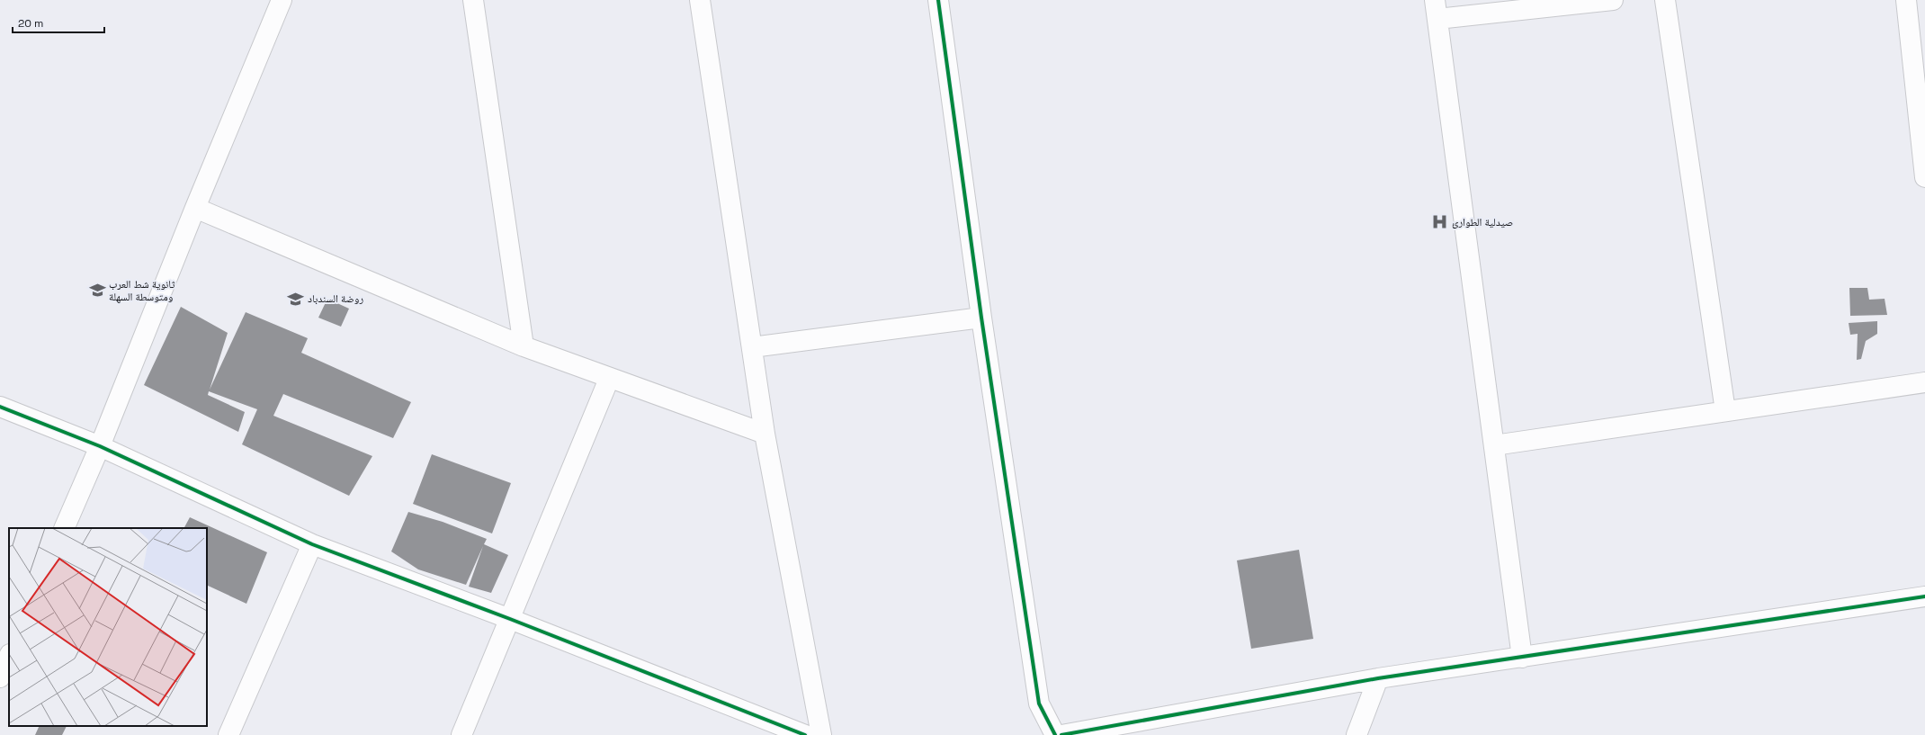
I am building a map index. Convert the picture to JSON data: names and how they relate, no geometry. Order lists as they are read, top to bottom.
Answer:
{
  "places": {
    "hospital": ["صيدلية الطوارئ"],
    "school or university": ["ثانوية شط العرب ومتوسطة السهلة", "روضة السندباد"]
  },
  "scale_bar": "20 m"
}
